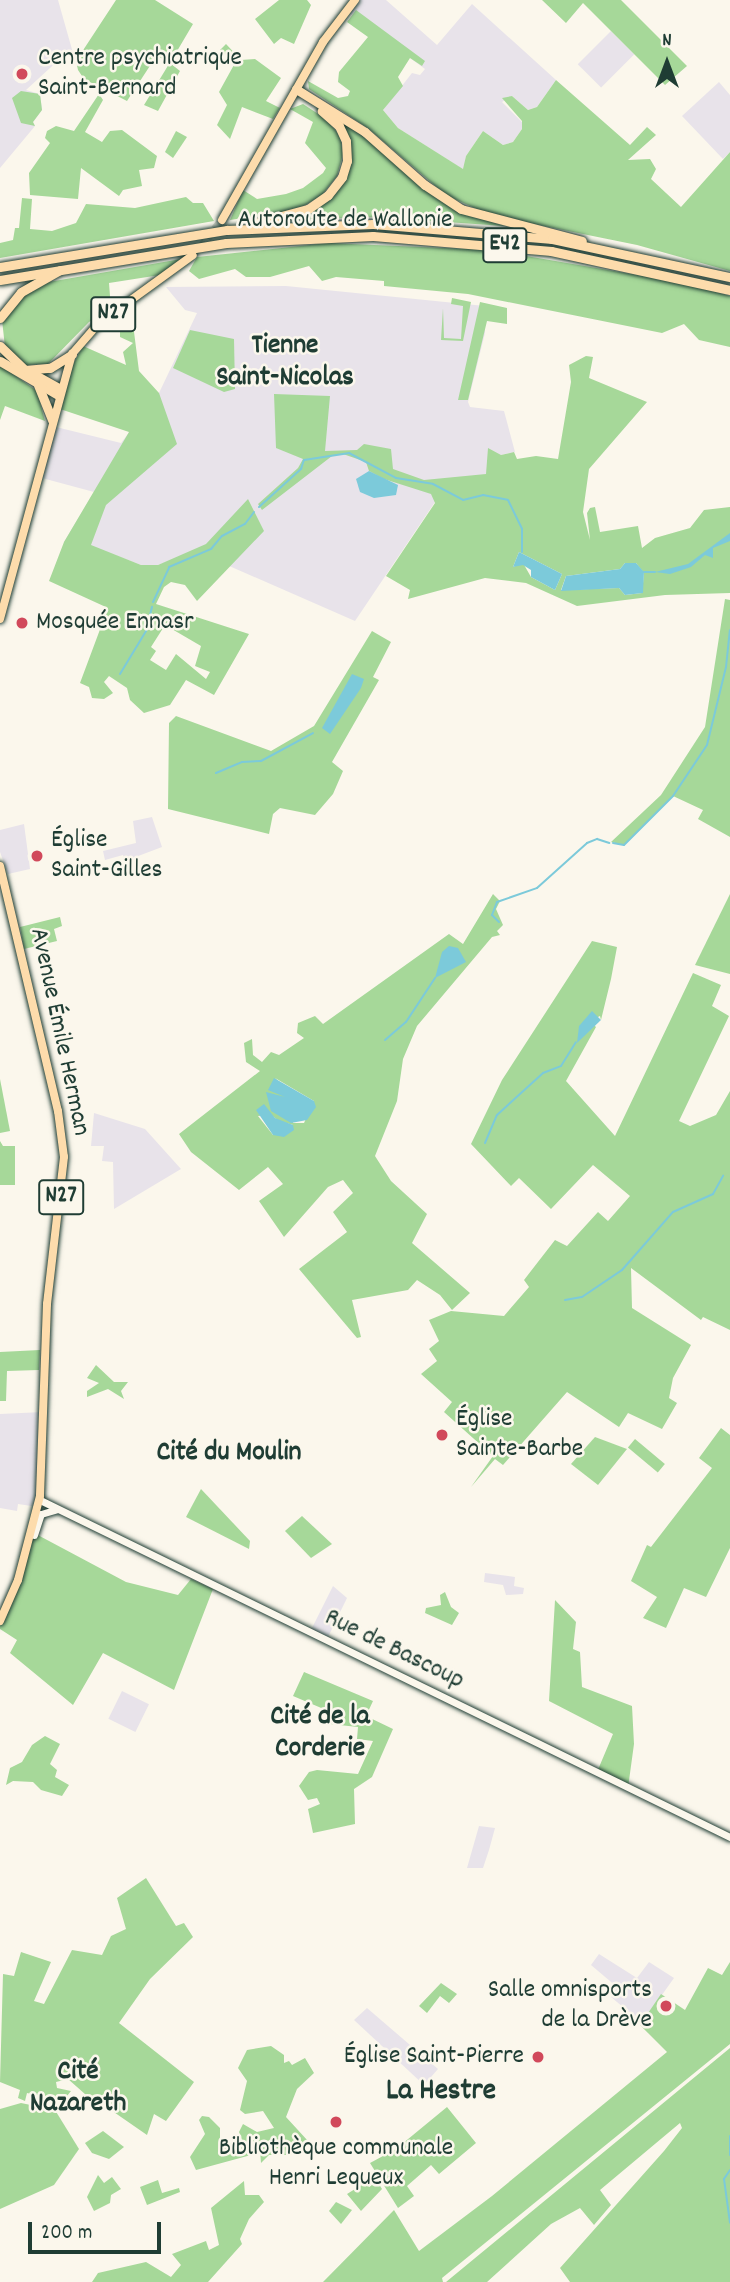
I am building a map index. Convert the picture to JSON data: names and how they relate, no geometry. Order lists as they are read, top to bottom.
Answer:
{
  "streets": {
    "highway": ["Autoroute de Wallonie", "E42"],
    "main road": ["N27", "Avenue Émile Herman", "Rue de Bascoup"]
  },
  "crossings": [
    ["Avenue Émile Herman", "Rue de Bascoup"]
  ],
  "districts": [
    "Tienne Saint-Nicolas",
    "Cité du Moulin",
    "Cité de la Corderie",
    "Cité Nazareth",
    "La Hestre"
  ],
  "places": [
    "Centre psychiatrique Saint-Bernard",
    "Mosquée Ennasr",
    "Église Saint-Gilles",
    "Église Sainte-Barbe",
    "Salle omnisports de la Drève",
    "Église Saint-Pierre",
    "Bibliothèque communale Henri Lequeux"
  ],
  "scale_bar": "200 m",
  "north": "top"
}
